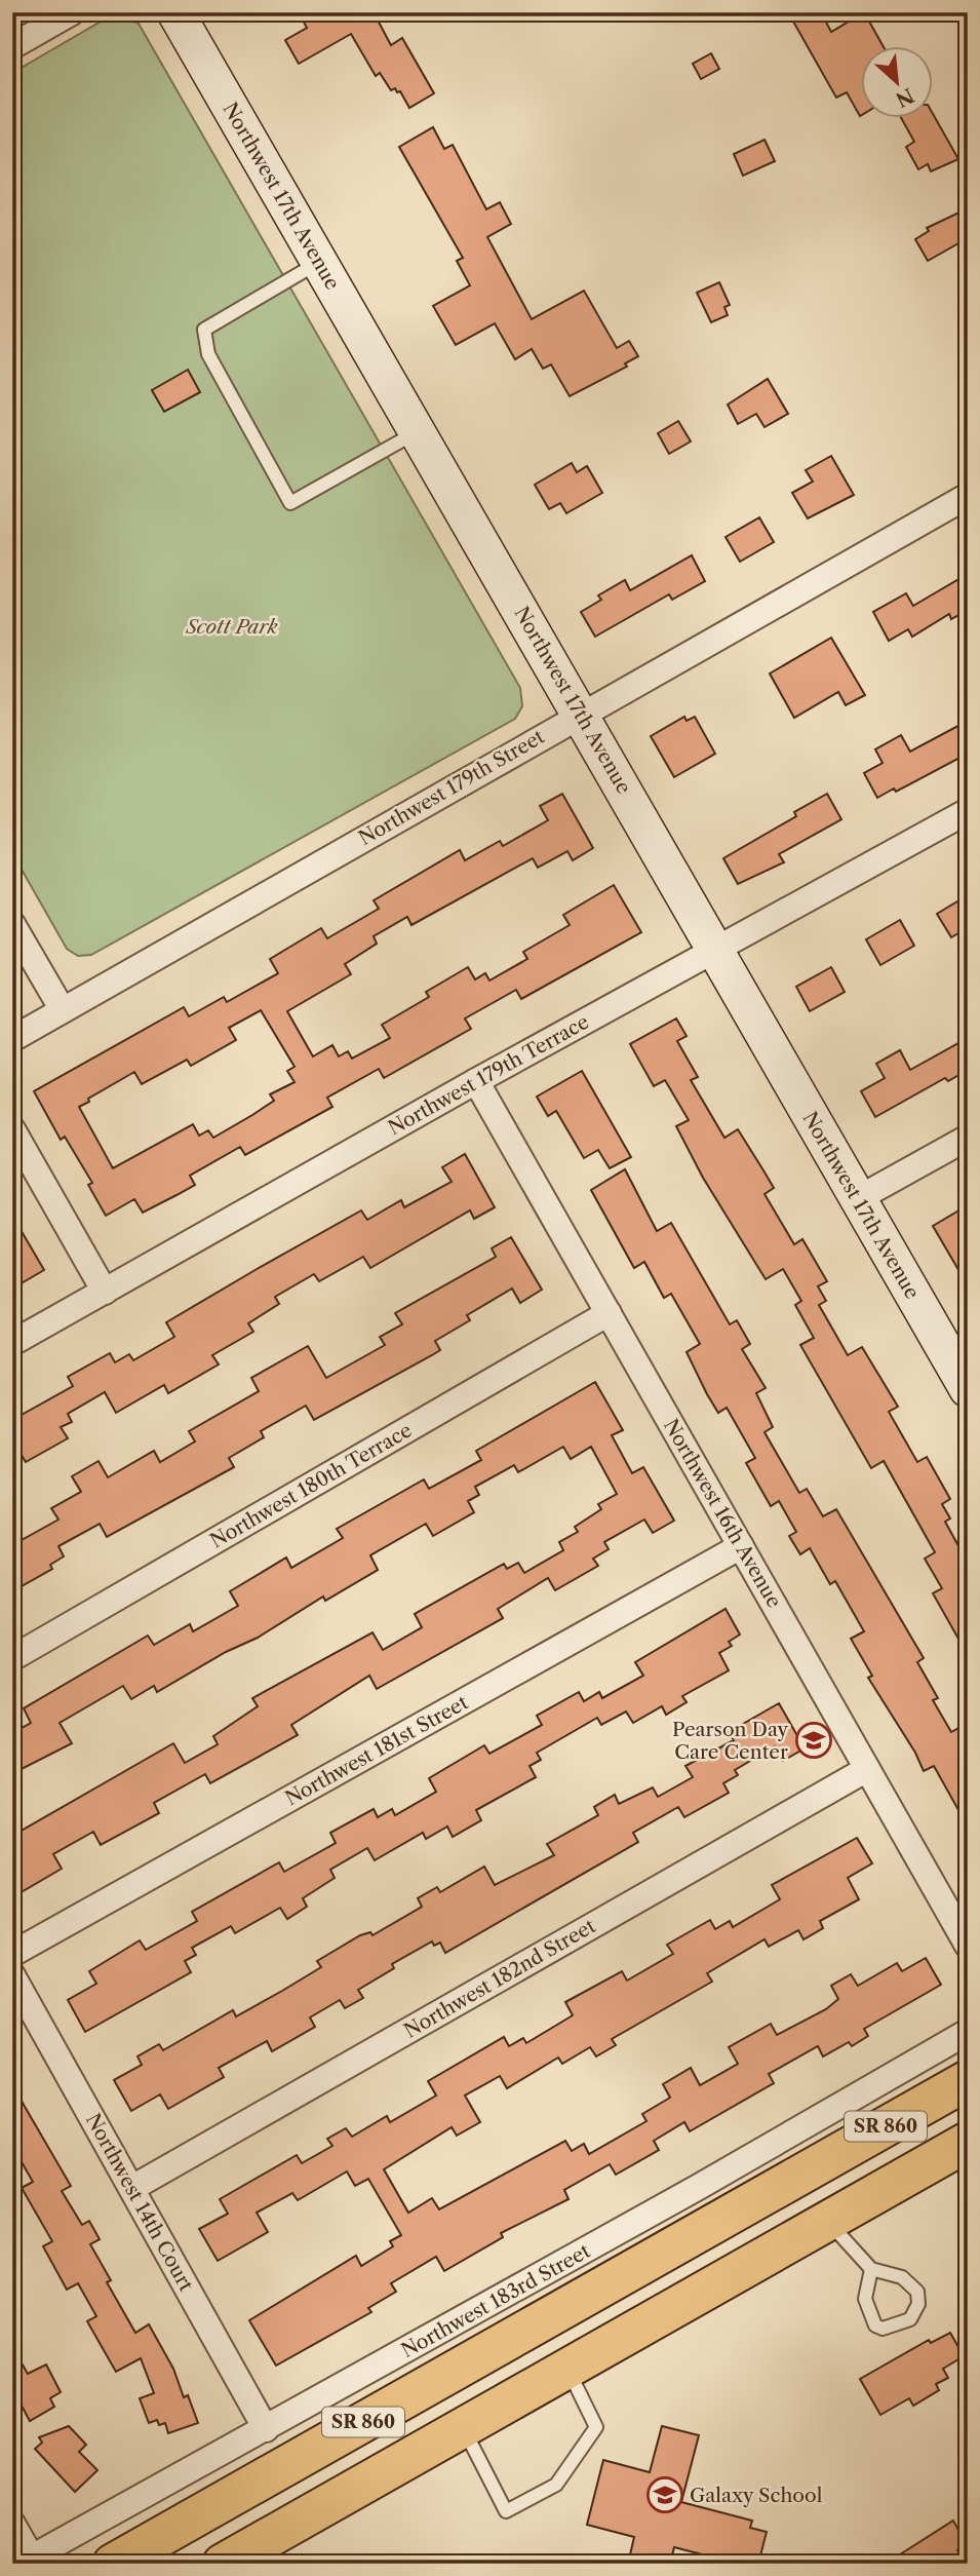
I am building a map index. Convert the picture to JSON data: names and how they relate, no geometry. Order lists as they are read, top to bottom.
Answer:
{
  "streets": {
    "main road": ["SR 860", "Northwest 183rd Street"],
    "street": [
      "Northwest 17th Avenue",
      "Northwest 179th Street",
      "Northwest 179th Terrace",
      "Northwest 180th Terrace",
      "Northwest 16th Avenue",
      "Northwest 181st Street",
      "Northwest 182nd Street",
      "Northwest 14th Court"
    ]
  },
  "crossings": [
    ["Northwest 17th Avenue", "Northwest 179th Street"],
    ["Northwest 17th Avenue", "Northwest 179th Terrace"],
    ["Northwest 179th Terrace", "Northwest 16th Avenue"],
    ["Northwest 180th Terrace", "Northwest 16th Avenue"],
    ["Northwest 16th Avenue", "Northwest 181st Street"],
    ["Northwest 16th Avenue", "Northwest 182nd Street"],
    ["Northwest 182nd Street", "Northwest 14th Court"],
    ["Northwest 14th Court", "Northwest 183rd Street"]
  ],
  "parks": ["Scott Park"],
  "places": {
    "school or university": ["Pearson Day Care Center", "Galaxy School"]
  },
  "north": "bottom right"
}
